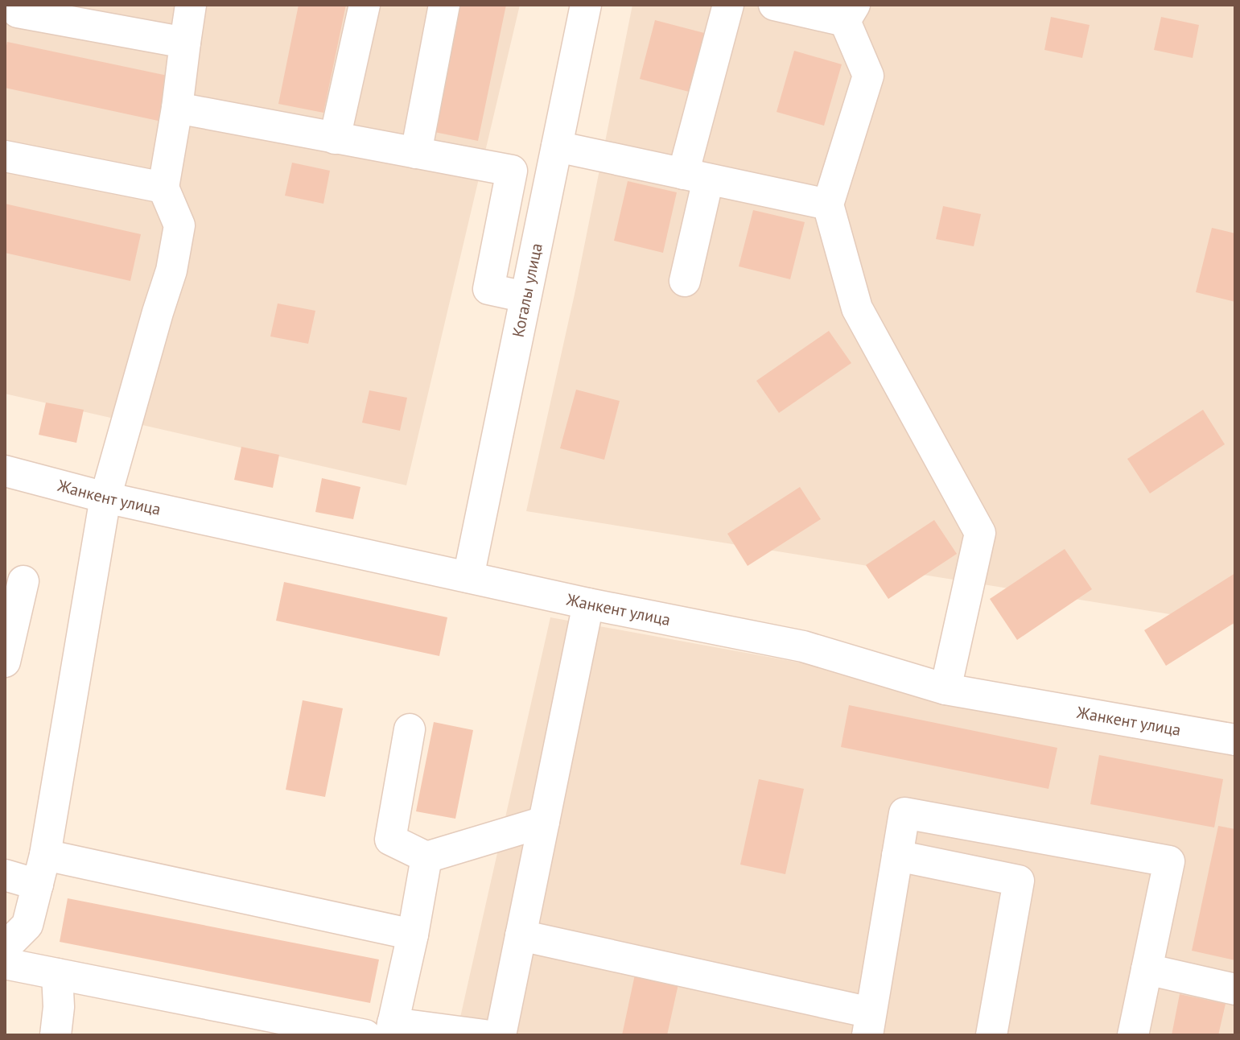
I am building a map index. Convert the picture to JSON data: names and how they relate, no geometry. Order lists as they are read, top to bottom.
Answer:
{
  "streets": {
    "street": ["Когалы улица", "Жанкент улица"]
  },
  "crossings": [
    ["Когалы улица", "Жанкент улица"]
  ]
}
